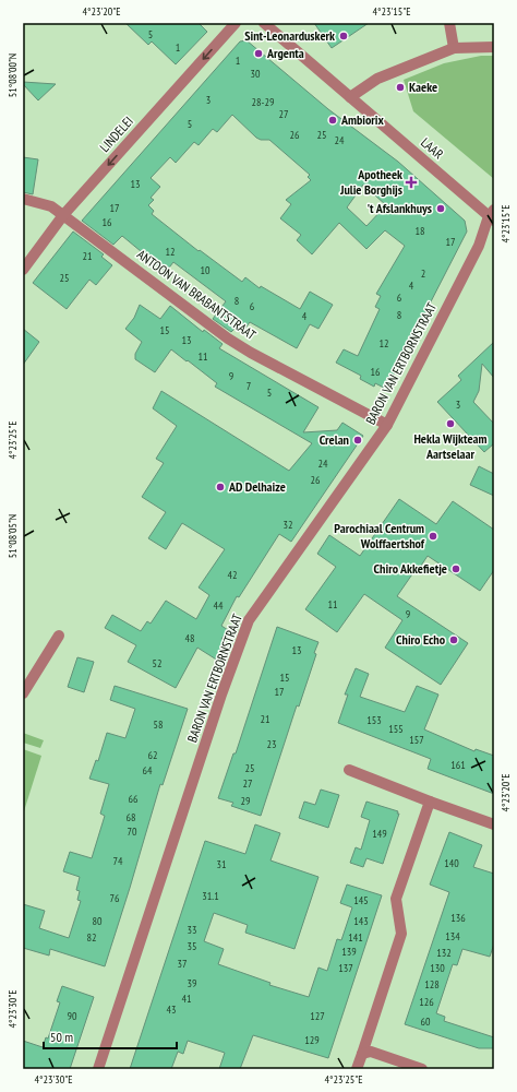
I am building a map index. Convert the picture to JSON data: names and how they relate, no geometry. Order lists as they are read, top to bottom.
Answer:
{
  "streets": {
    "street": [
      "LINDELEI",
      "LAAR",
      "ANTOON VAN BRABANTSTRAAT",
      "BARON VAN ERTBORNSTRAAT"
    ]
  },
  "crossings": [
    ["LINDELEI", "ANTOON VAN BRABANTSTRAAT"],
    ["LAAR", "BARON VAN ERTBORNSTRAAT"],
    ["ANTOON VAN BRABANTSTRAAT", "BARON VAN ERTBORNSTRAAT"]
  ],
  "one_way": ["LINDELEI"],
  "places": {
    "other": [
      "Sint-Leonarduskerk",
      "Argenta",
      "Kaeke",
      "Ambiorix",
      "'t Afslankhuys",
      "Hekla Wijkteam Aartselaar",
      "Crelan",
      "AD Delhaize",
      "Parochiaal Centrum Wolffaertshof",
      "Chiro Akkefietje",
      "Chiro Echo"
    ],
    "health": ["Apotheek Julie Borghijs"]
  },
  "house_numbers": [
    "5",
    "1",
    "1",
    "30",
    "3",
    "28-29",
    "27",
    "5",
    "26",
    "25",
    "24",
    "13",
    "17",
    "16",
    "18",
    "17",
    "12",
    "21",
    "10",
    "2",
    "25",
    "4",
    "6",
    "8",
    "6",
    "8",
    "4",
    "15",
    "13",
    "12",
    "11",
    "16",
    "9",
    "7",
    "5",
    "3",
    "24",
    "26",
    "32",
    "42",
    "11",
    "44",
    "9",
    "48",
    "13",
    "52",
    "15",
    "17",
    "21",
    "153",
    "58",
    "155",
    "157",
    "23",
    "62",
    "161",
    "25",
    "64",
    "27",
    "66",
    "29",
    "68",
    "70",
    "149",
    "74",
    "140",
    "31",
    "31.1",
    "76",
    "145",
    "136",
    "80",
    "143",
    "33",
    "134",
    "82",
    "141",
    "35",
    "139",
    "132",
    "37",
    "137",
    "130",
    "39",
    "128",
    "41",
    "126",
    "43",
    "90",
    "127",
    "60",
    "129"
  ],
  "scale_bar": "50 m",
  "coordinates": [
    "4°23'20\"E",
    "4°23'15\"E",
    "51°08'00\"N",
    "4°23'25\"E",
    "51°08'05\"N",
    "4°23'30\"E"
  ]
}
